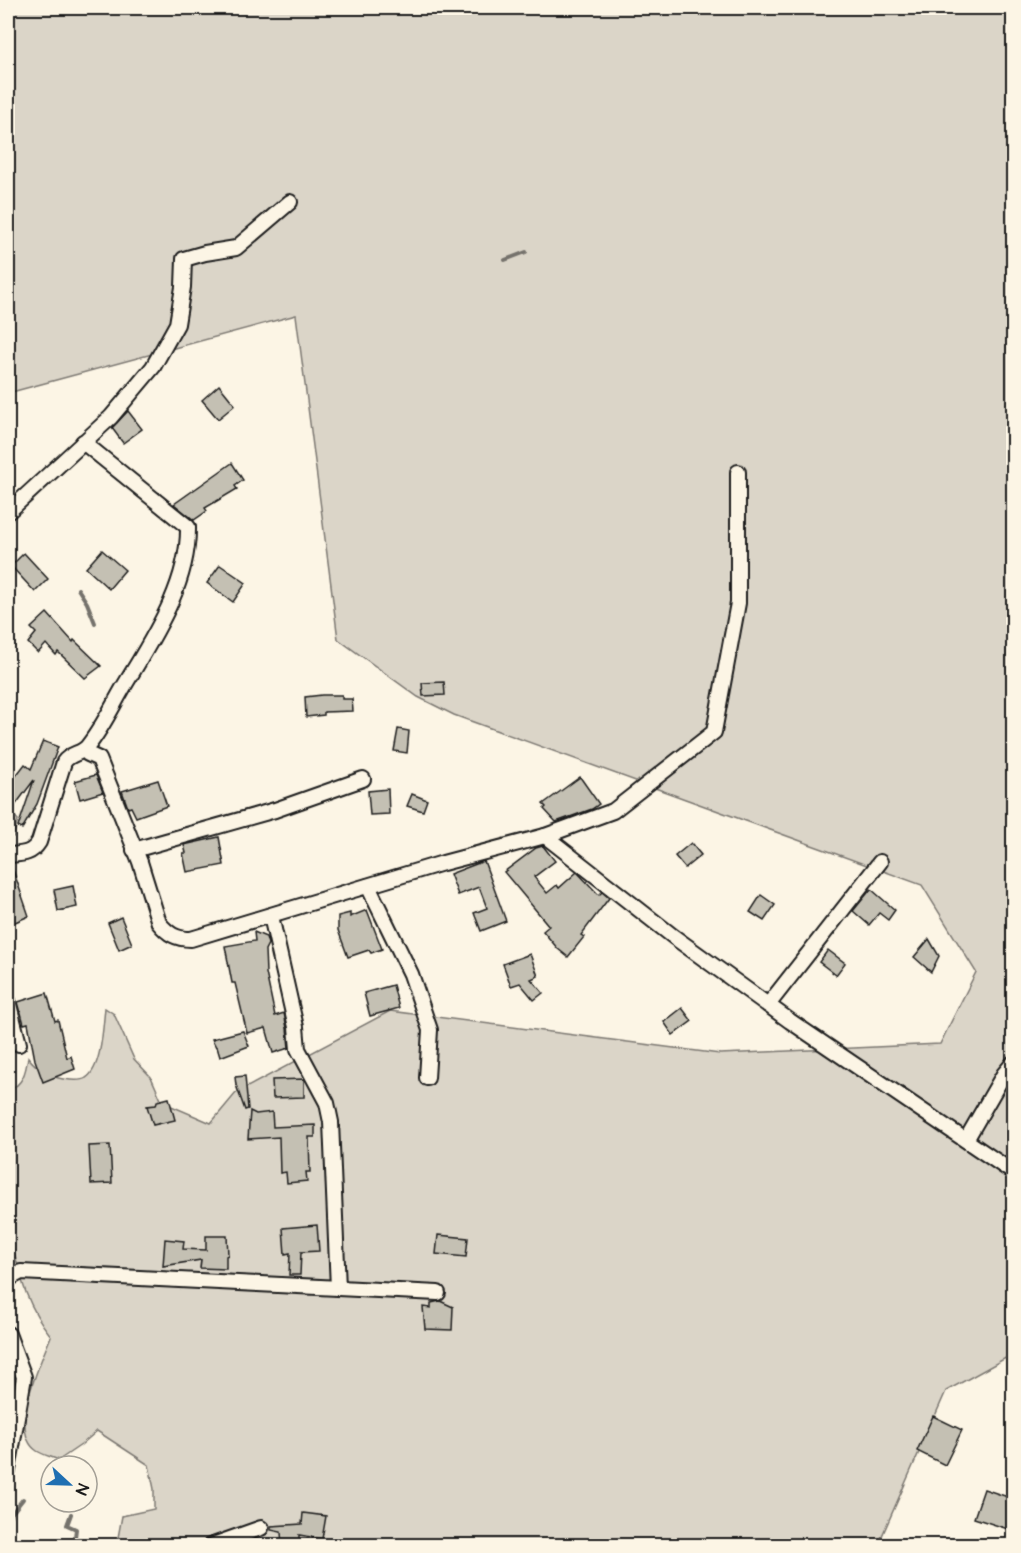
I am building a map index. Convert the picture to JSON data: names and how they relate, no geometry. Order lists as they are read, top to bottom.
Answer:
{
  "north": "right"
}
